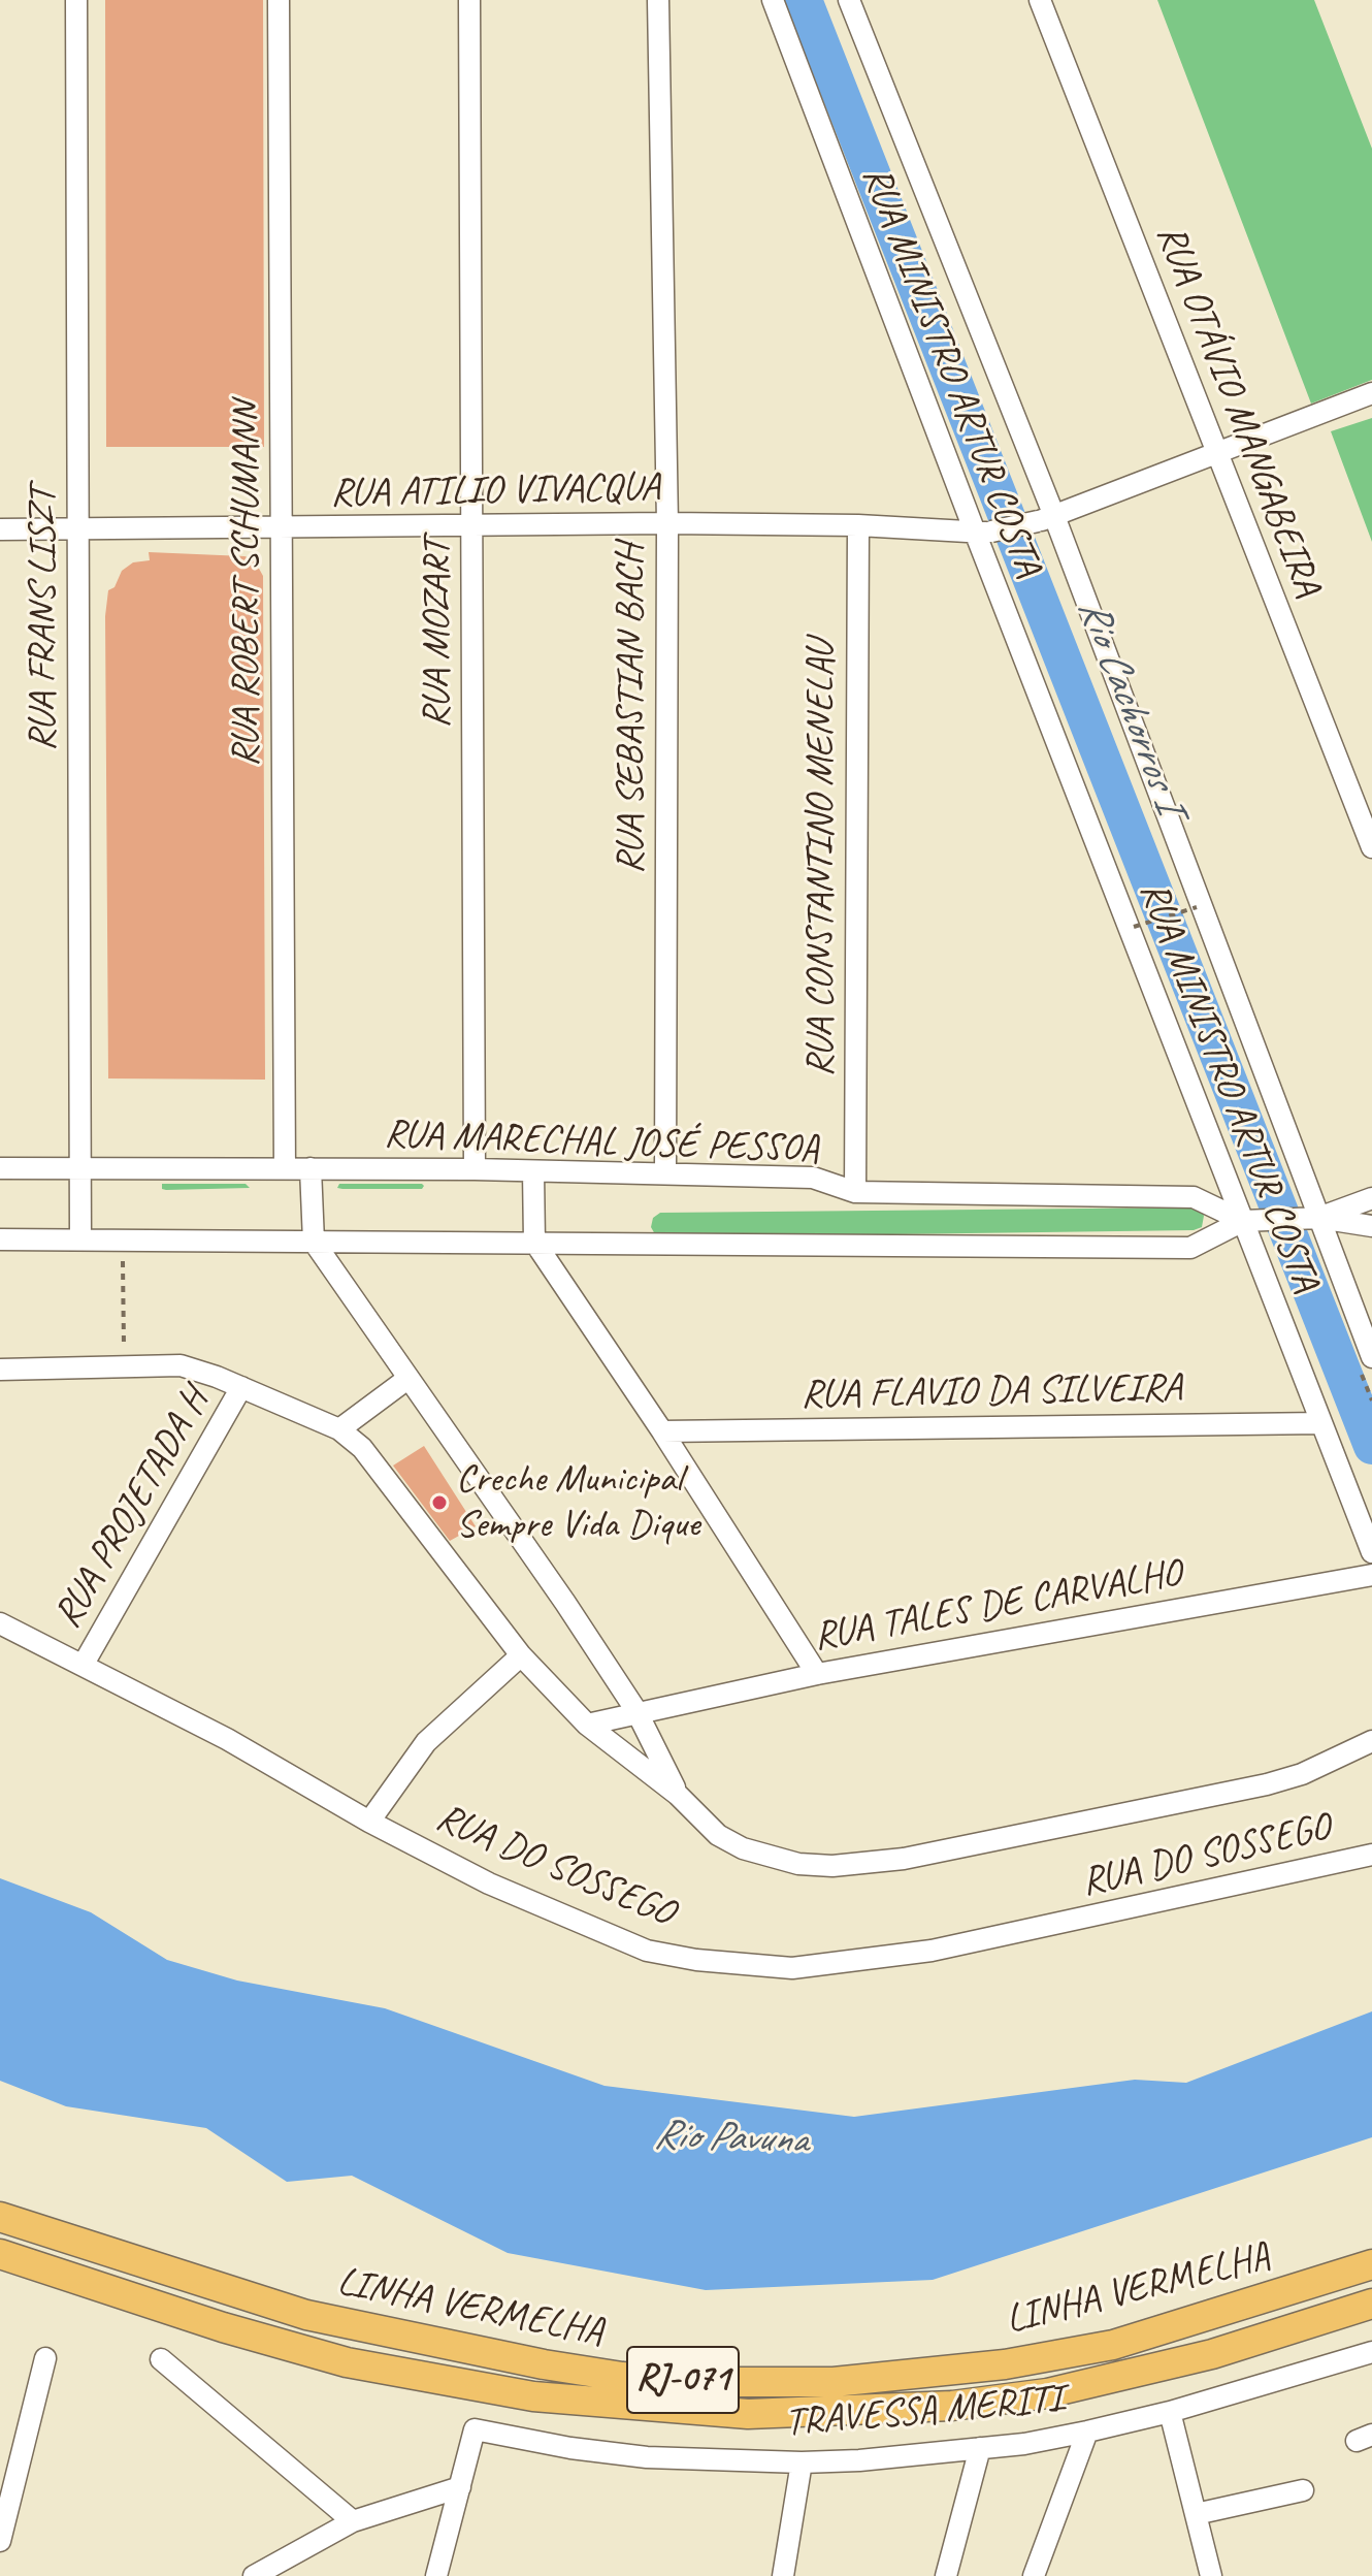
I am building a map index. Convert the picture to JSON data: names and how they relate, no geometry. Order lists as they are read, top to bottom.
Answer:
{
  "streets": {
    "highway": ["LINHA VERMELHA", "RJ-071"],
    "street": [
      "RUA MINISTRO ARTUR COSTA",
      "RUA OTÁVIO MANGABEIRA",
      "RUA ATILIO VIVACQUA",
      "RUA ROBERT SCHUMANN",
      "RUA FRANS LISZT",
      "RUA MOZART",
      "RUA SEBASTIAN BACH",
      "RUA CONSTANTINO MENELAU",
      "RUA MARECHAL JOSÉ PESSOA",
      "RUA FLAVIO DA SILVEIRA",
      "RUA PROJETADA H",
      "RUA TALES DE CARVALHO",
      "RUA DO SOSSEGO",
      "TRAVESSA MERITI"
    ]
  },
  "crossings": [
    ["RUA MINISTRO ARTUR COSTA", "RUA ATILIO VIVACQUA"],
    ["RUA MINISTRO ARTUR COSTA", "RUA MARECHAL JOSÉ PESSOA"],
    ["RUA MINISTRO ARTUR COSTA", "RUA FLAVIO DA SILVEIRA"],
    ["RUA OTÁVIO MANGABEIRA", "RUA ATILIO VIVACQUA"],
    ["RUA ATILIO VIVACQUA", "RUA ROBERT SCHUMANN"],
    ["RUA ATILIO VIVACQUA", "RUA FRANS LISZT"],
    ["RUA ATILIO VIVACQUA", "RUA MOZART"],
    ["RUA ATILIO VIVACQUA", "RUA SEBASTIAN BACH"],
    ["RUA ATILIO VIVACQUA", "RUA CONSTANTINO MENELAU"],
    ["RUA ROBERT SCHUMANN", "RUA MARECHAL JOSÉ PESSOA"],
    ["RUA FRANS LISZT", "RUA MARECHAL JOSÉ PESSOA"],
    ["RUA MOZART", "RUA MARECHAL JOSÉ PESSOA"],
    ["RUA SEBASTIAN BACH", "RUA MARECHAL JOSÉ PESSOA"],
    ["RUA CONSTANTINO MENELAU", "RUA MARECHAL JOSÉ PESSOA"],
    ["RUA PROJETADA H", "RUA DO SOSSEGO"]
  ],
  "water": ["Rio Cachorros I", "Rio Pavuna"],
  "places": ["Creche Municipal Sempre Vida Dique"]
}
